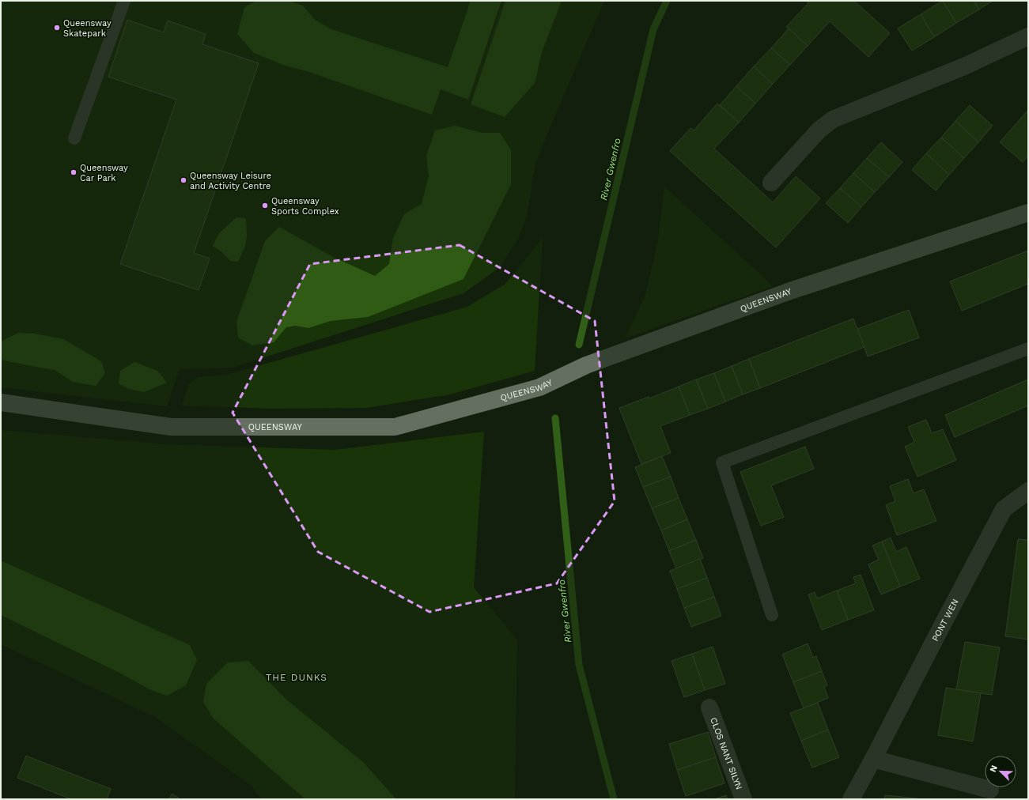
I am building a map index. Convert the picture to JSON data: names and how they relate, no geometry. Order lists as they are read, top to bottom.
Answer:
{
  "streets": {
    "street": ["QUEENSWAY", "PONT WEN", "CLOS NANT SILYN"]
  },
  "districts": ["THE DUNKS"],
  "water": ["River Gwenfro"],
  "places": [
    "Queensway Skatepark",
    "Queensway Car Park",
    "Queensway Leisure and Activity Centre",
    "Queensway Sports Complex"
  ],
  "north": "top left"
}
